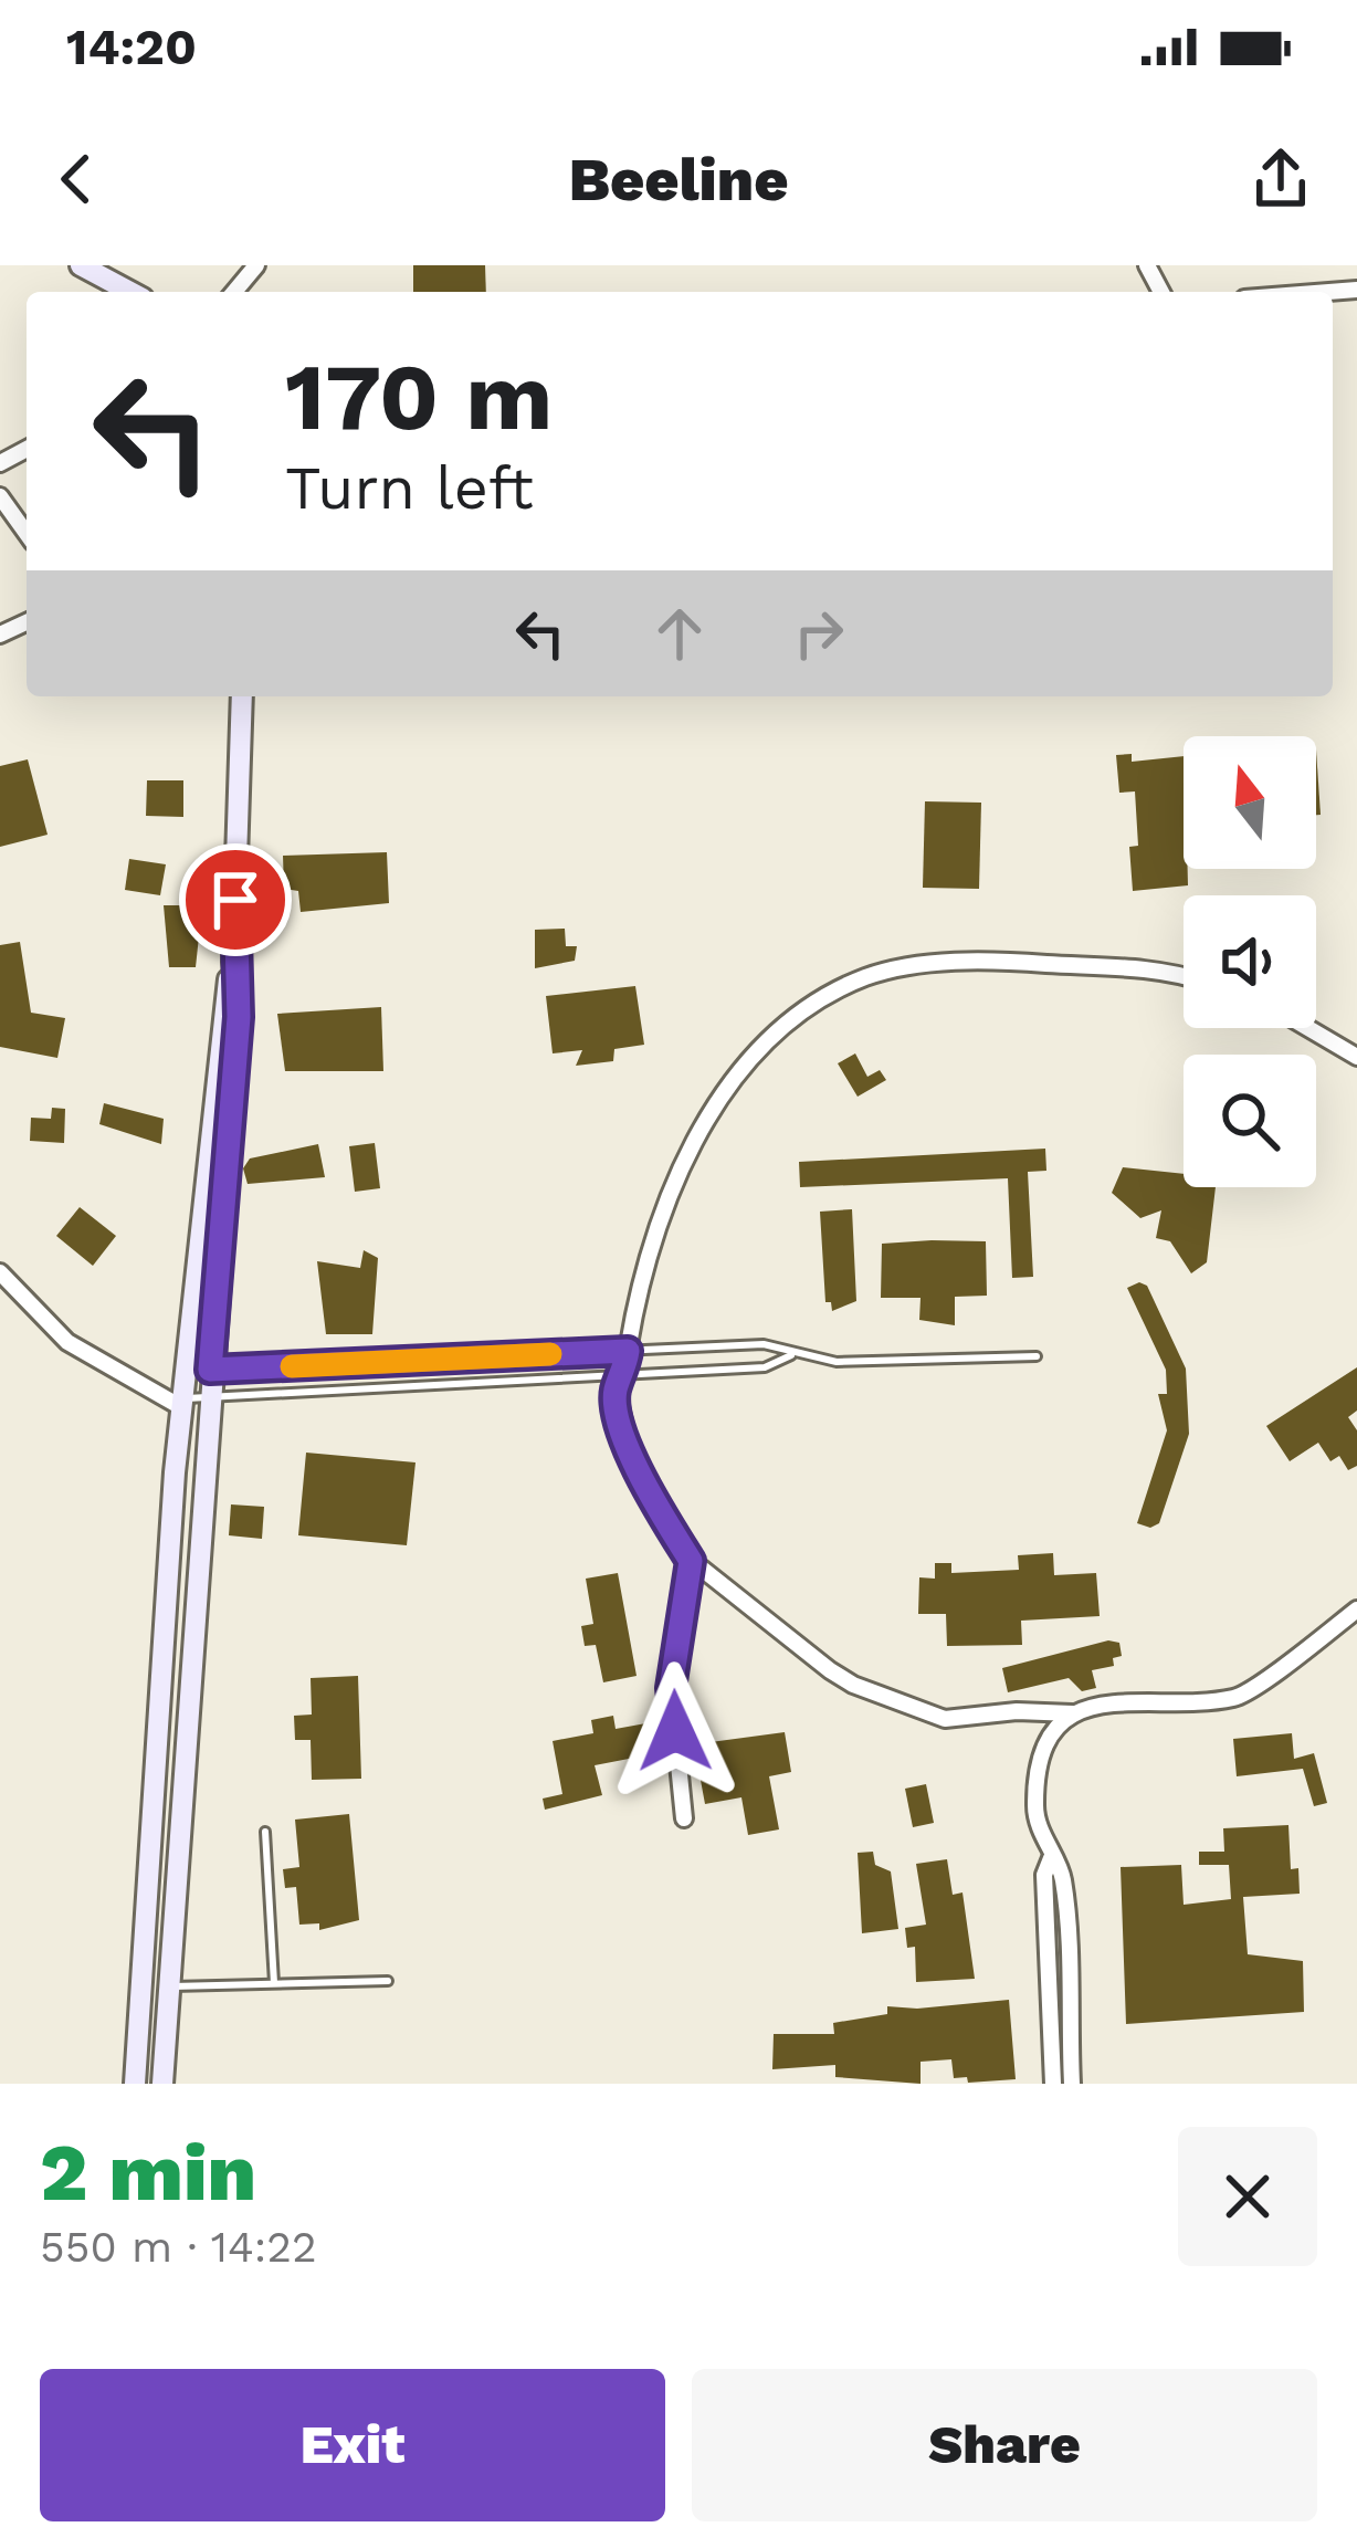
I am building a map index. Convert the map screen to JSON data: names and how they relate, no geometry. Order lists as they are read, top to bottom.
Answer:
{
  "north": "top",
  "page": {
    "status": "14:20",
    "header": "Beeline",
    "turn": ["170 m", "Turn left"],
    "heading": ["2 min", "550 m · 14:22"],
    "buttons": ["Exit", "Share"]
  }
}
